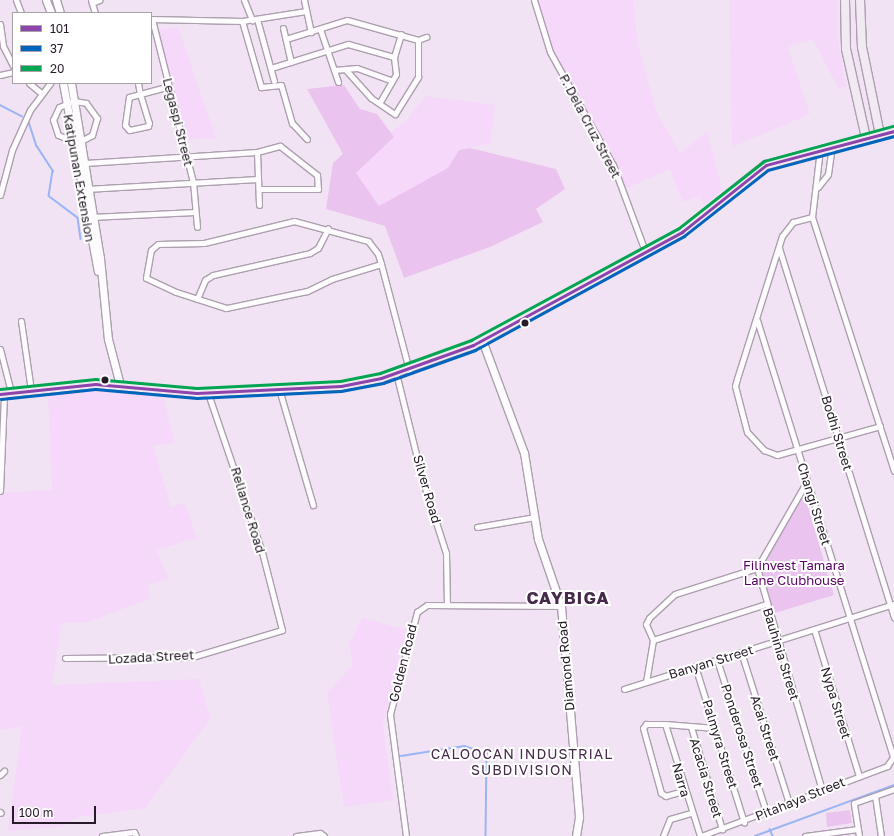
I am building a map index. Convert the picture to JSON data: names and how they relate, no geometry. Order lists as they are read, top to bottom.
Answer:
{
  "streets": {
    "main road": ["Katipunan Extension", "Diamond Road"],
    "street": [
      "Legaspi Street",
      "P. Dela Cruz Street",
      "Bodhi Street",
      "Silver Road",
      "Changi Street",
      "Reliance Road",
      "Bauhinia Street",
      "Lozada Street",
      "Banyan Street",
      "Golden Road",
      "Nypa Street",
      "Acai Street",
      "Ponderosa Street",
      "Palmyra Street",
      "Acacia Street",
      "Narra",
      "Pitahaya Street"
    ]
  },
  "crossings": [
    ["Bodhi Street", "Banyan Street"],
    ["Silver Road", "Golden Road"],
    ["Changi Street", "Banyan Street"],
    ["Changi Street", "Pitahaya Street"],
    ["Reliance Road", "Lozada Street"],
    ["Bauhinia Street", "Banyan Street"],
    ["Bauhinia Street", "Pitahaya Street"],
    ["Banyan Street", "Nypa Street"],
    ["Banyan Street", "Acai Street"],
    ["Banyan Street", "Ponderosa Street"],
    ["Banyan Street", "Palmyra Street"],
    ["Golden Road", "Diamond Road"],
    ["Nypa Street", "Pitahaya Street"],
    ["Acai Street", "Pitahaya Street"],
    ["Ponderosa Street", "Pitahaya Street"],
    ["Palmyra Street", "Pitahaya Street"],
    ["Acacia Street", "Pitahaya Street"],
    ["Narra", "Pitahaya Street"]
  ],
  "districts": ["CAYBIGA", "CALOOCAN INDUSTRIAL SUBDIVISION"],
  "parks": ["Filinvest Tamara Lane Clubhouse"],
  "lines": ["transit line 20", "transit line 101", "transit line 37"],
  "legend": ["101", "37", "20"],
  "scale_bar": "100 m"
}
